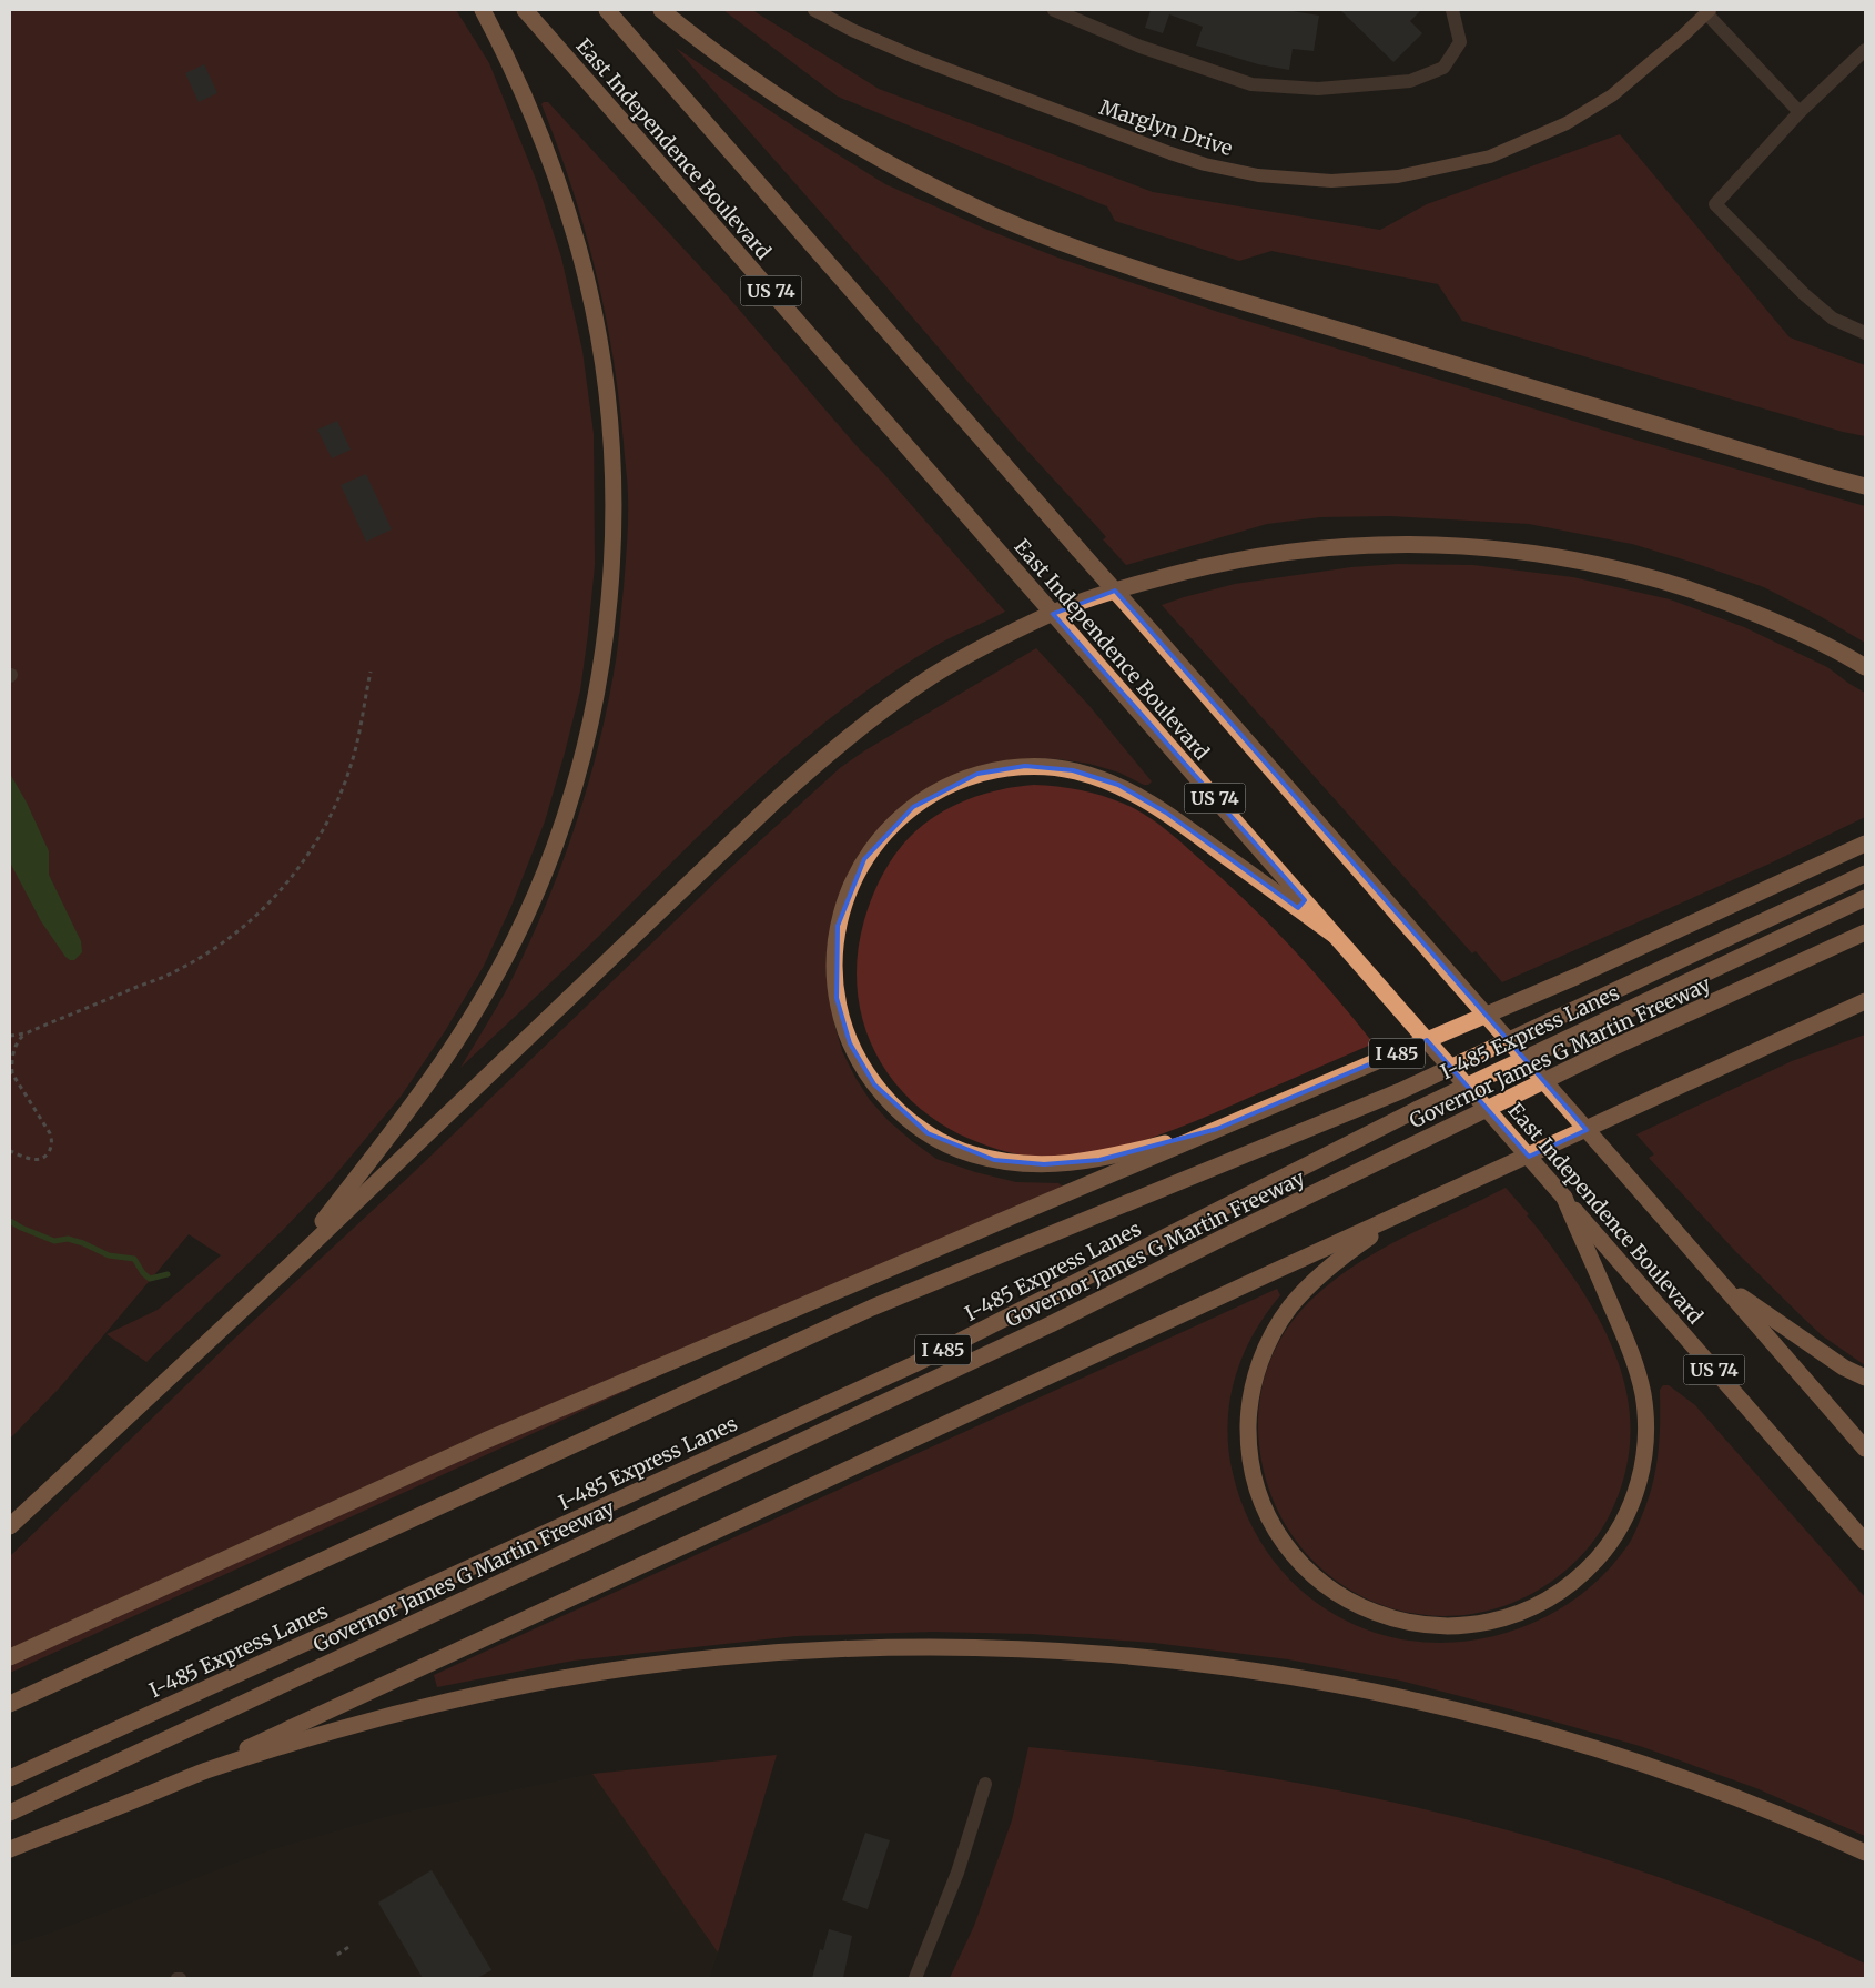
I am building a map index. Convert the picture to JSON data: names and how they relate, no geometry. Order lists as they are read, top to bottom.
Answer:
{
  "streets": {
    "highway": [
      "East Independence Boulevard",
      "US 74",
      "I-485 Express Lanes",
      "Governor James G Martin Freeway",
      "I 485"
    ],
    "street": ["Marglyn Drive"]
  }
}
